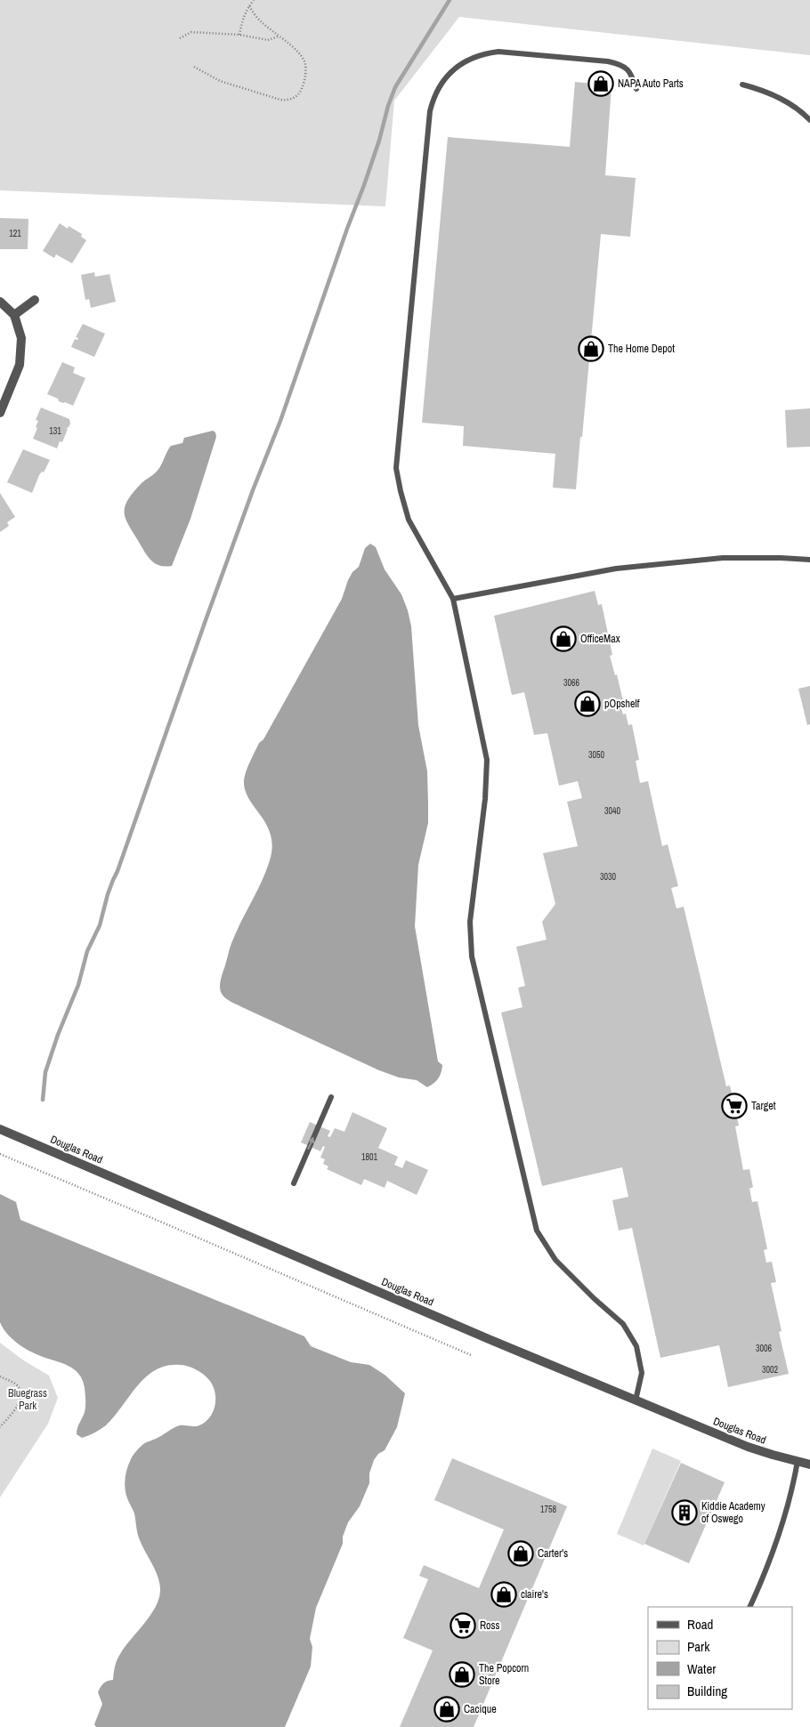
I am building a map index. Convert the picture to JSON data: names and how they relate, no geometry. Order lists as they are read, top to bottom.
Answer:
{
  "streets": {
    "street": ["Douglas Road"]
  },
  "parks": ["Bluegrass Park"],
  "places": {
    "shop": [
      "NAPA Auto Parts",
      "The Home Depot",
      "OfficeMax",
      "pOpshelf",
      "Carter's",
      "claire's",
      "The Popcorn Store",
      "Cacique"
    ],
    "supermarket": ["Target", "Ross"],
    "building": ["Kiddie Academy of Oswego"]
  },
  "house_numbers": [
    "121",
    "131",
    "3066",
    "3050",
    "3040",
    "3030",
    "1801",
    "3006",
    "3002",
    "1758"
  ],
  "legend": [
    "Road",
    "Park",
    "Water",
    "Building"
  ]
}
